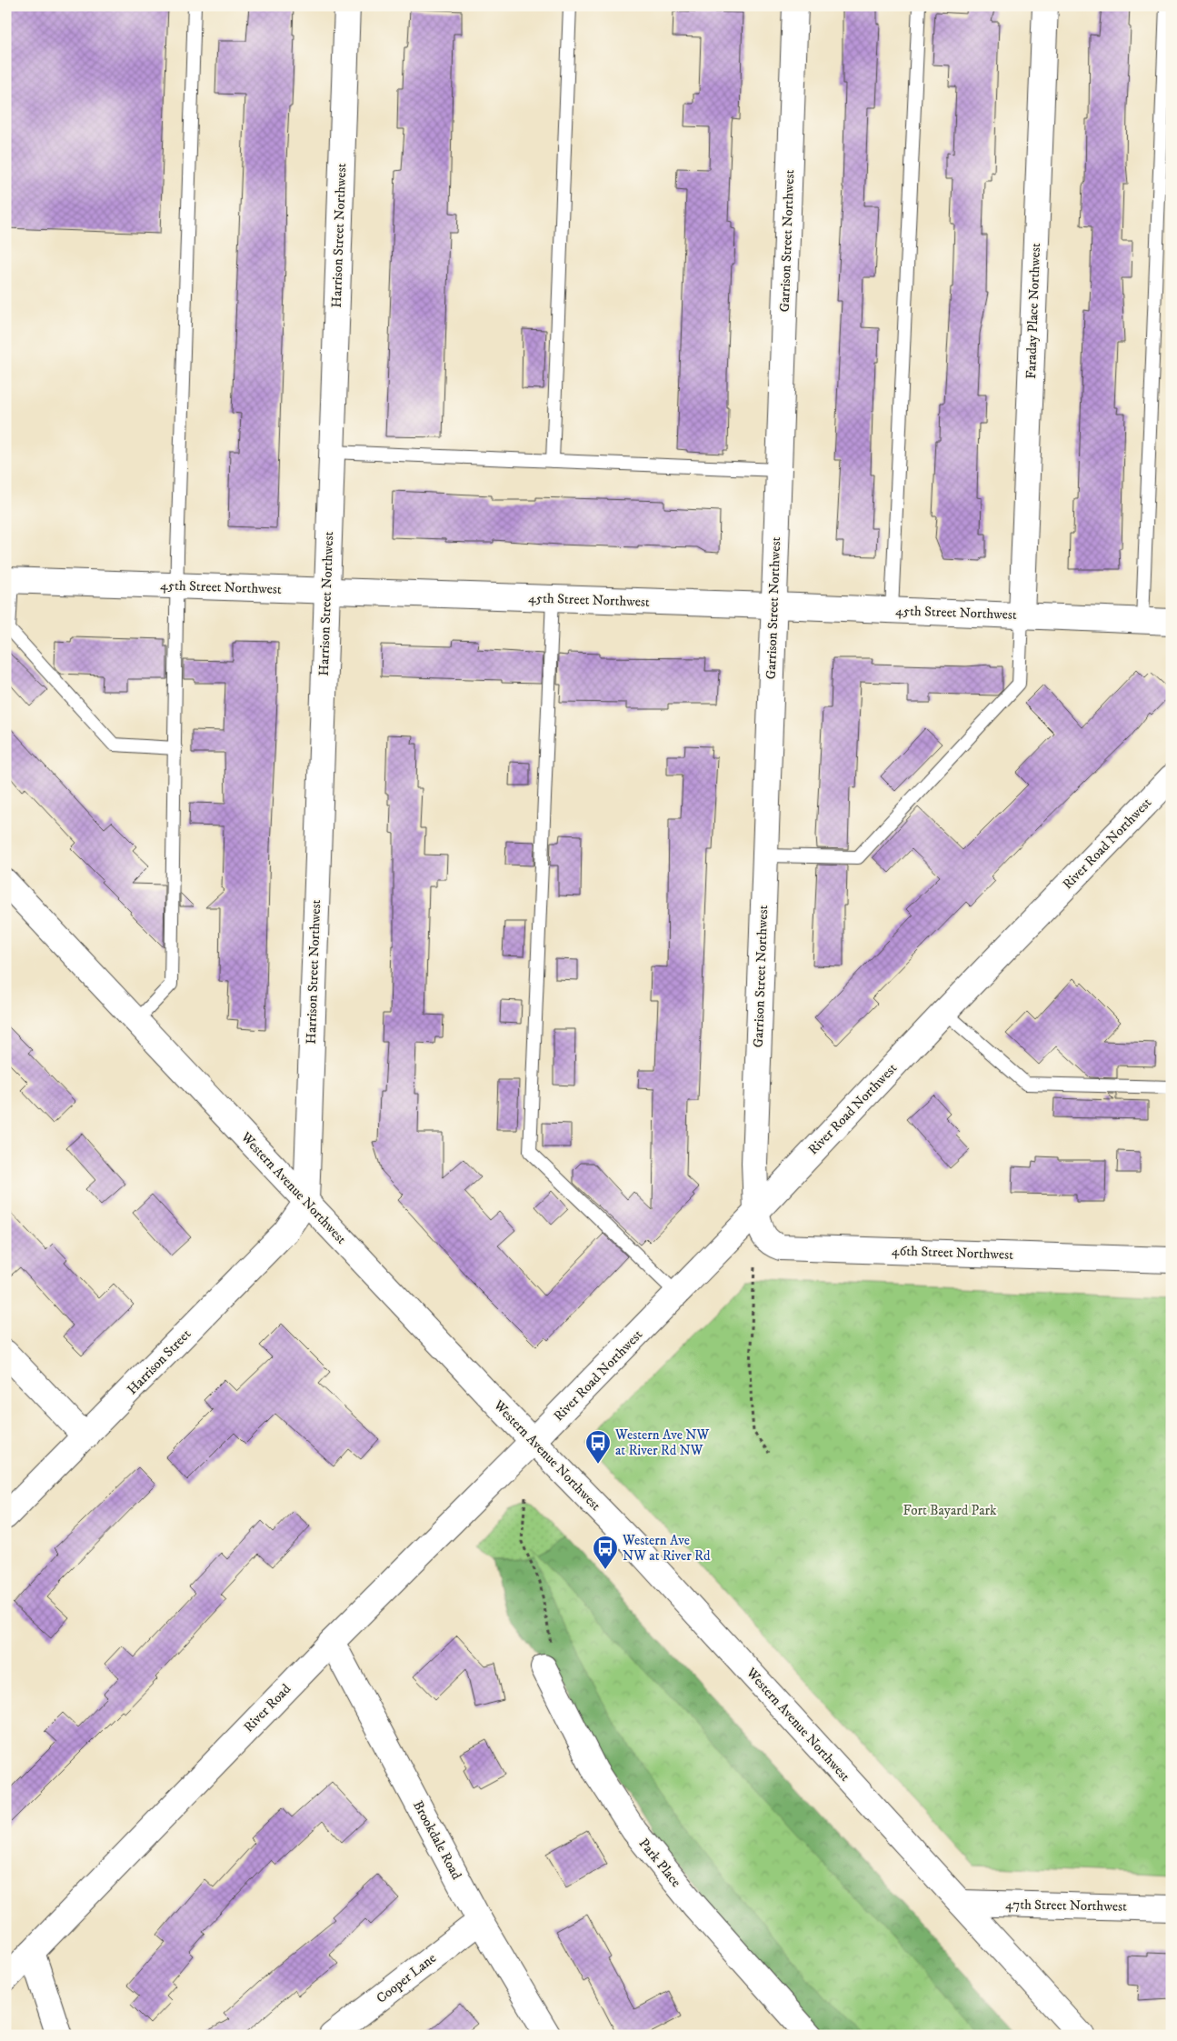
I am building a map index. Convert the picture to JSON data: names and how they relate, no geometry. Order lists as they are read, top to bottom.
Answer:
{
  "streets": {
    "street": [
      "Harrison Street Northwest",
      "Garrison Street Northwest",
      "Faraday Place Northwest",
      "45th Street Northwest",
      "River Road Northwest",
      "Western Avenue Northwest",
      "46th Street Northwest",
      "Harrison Street",
      "River Road",
      "Brookdale Road",
      "Park Place",
      "47th Street Northwest",
      "Cooper Lane"
    ]
  },
  "crossings": [
    ["Harrison Street Northwest", "45th Street Northwest"],
    ["Harrison Street Northwest", "Western Avenue Northwest"],
    ["Harrison Street Northwest", "Harrison Street"],
    ["Garrison Street Northwest", "45th Street Northwest"],
    ["Garrison Street Northwest", "River Road Northwest"],
    ["Garrison Street Northwest", "46th Street Northwest"],
    ["Faraday Place Northwest", "45th Street Northwest"],
    ["River Road Northwest", "Western Avenue Northwest"],
    ["River Road Northwest", "46th Street Northwest"],
    ["River Road Northwest", "River Road"],
    ["Western Avenue Northwest", "Harrison Street"],
    ["Western Avenue Northwest", "River Road"],
    ["Western Avenue Northwest", "47th Street Northwest"],
    ["River Road", "Brookdale Road"],
    ["Brookdale Road", "Cooper Lane"]
  ],
  "parks": ["Fort Bayard Park"],
  "places": {
    "bus stop": ["Western Ave NW at River Rd NW", "Western Ave NW at River Rd"]
  }
}
